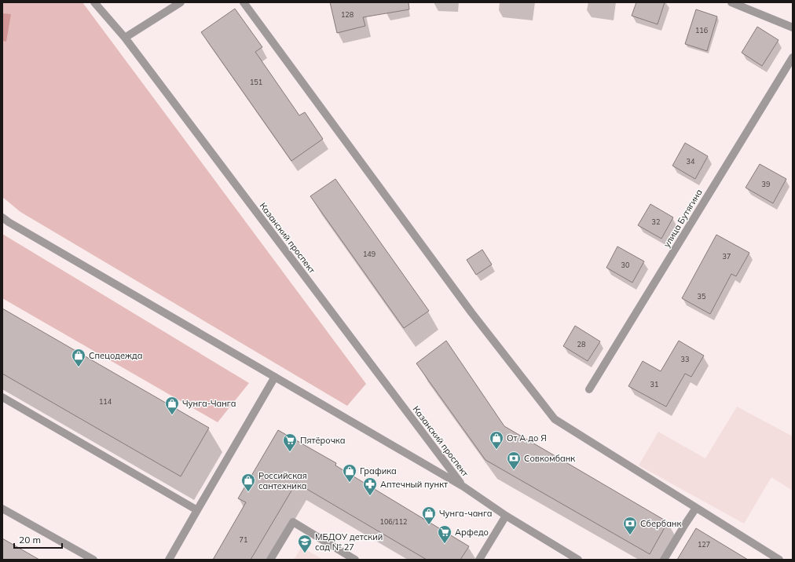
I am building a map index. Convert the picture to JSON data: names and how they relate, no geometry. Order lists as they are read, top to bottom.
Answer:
{
  "streets": {
    "street": ["улица Бутягина", "Казанский проспект"]
  },
  "places": {
    "shop": [
      "Спецодежда",
      "Чунга-Чанга",
      "От А до Я",
      "Графика",
      "Российская сантехника",
      "Чунга-чанга"
    ],
    "supermarket": ["Пятёрочка", "Арфедо"],
    "bank": ["Совкомбанк", "Сбербанк"],
    "pharmacy": ["Аптечный пункт"],
    "school or university": ["МБДОУ детский сад № 27"]
  },
  "house_numbers": [
    "128",
    "116",
    "151",
    "34",
    "39",
    "32",
    "149",
    "37",
    "30",
    "35",
    "28",
    "33",
    "31",
    "114",
    "106/112",
    "71",
    "127"
  ],
  "scale_bar": "20 m"
}
